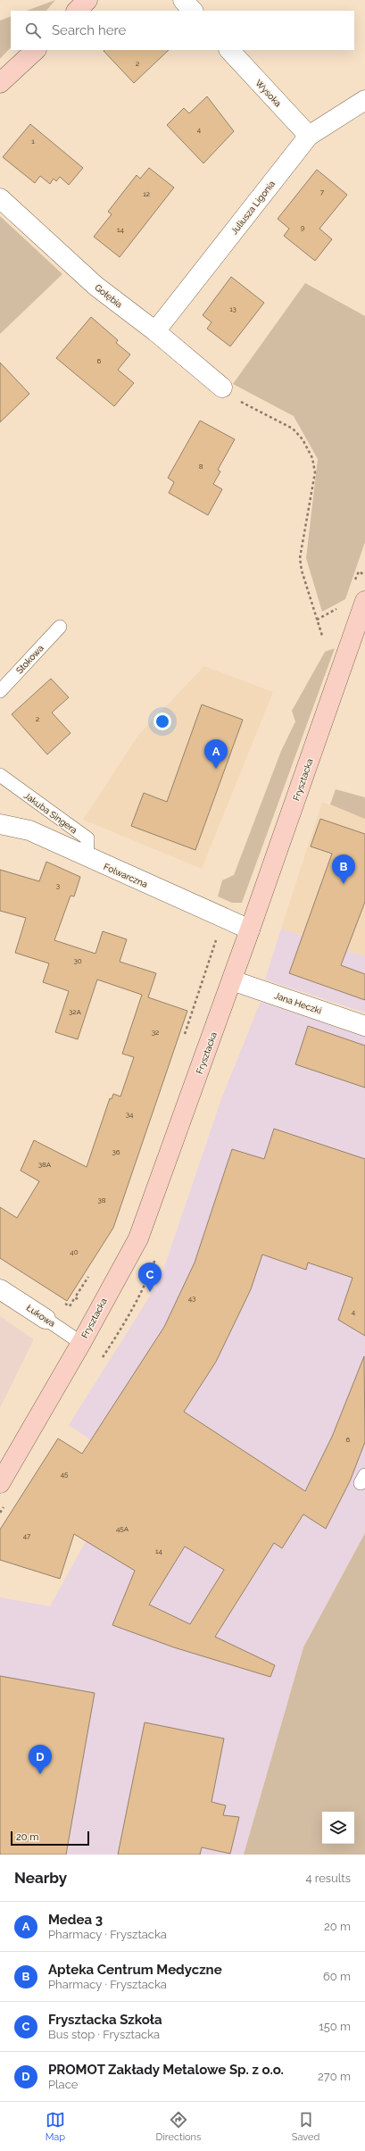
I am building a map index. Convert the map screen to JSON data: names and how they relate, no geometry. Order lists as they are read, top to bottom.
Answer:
{
  "streets": {
    "street": [
      "Wysoka",
      "Juliusza Ligonia",
      "Gołębia",
      "Frysztacka",
      "Folwarczna",
      "Jana Heczki",
      "Łukowa"
    ],
    "lane": ["Stokowa", "Jakuba Singera"]
  },
  "crossings": [
    ["Wysoka", "Juliusza Ligonia"],
    ["Juliusza Ligonia", "Gołębia"],
    ["Frysztacka", "Folwarczna"],
    ["Frysztacka", "Jana Heczki"],
    ["Frysztacka", "Łukowa"],
    ["Jakuba Singera", "Folwarczna"]
  ],
  "house_numbers": [
    "2",
    "4",
    "1",
    "7",
    "12",
    "9",
    "14",
    "13",
    "6",
    "8",
    "2",
    "3",
    "30",
    "32A",
    "32",
    "34",
    "36",
    "38A",
    "38",
    "40",
    "43",
    "4",
    "6",
    "45",
    "45A",
    "47",
    "14"
  ],
  "scale_bar": "20 m",
  "page": {
    "search": "Search here",
    "pins": [
      "A",
      "B",
      "C",
      "D"
    ],
    "scale": "20 m",
    "heading": ["Nearby", "4 results"],
    "list": [
      {
        "mark": "A",
        "name": "Medea 3",
        "note": "Pharmacy · Frysztacka",
        "value": "20 m"
      },
      {
        "mark": "B",
        "name": "Apteka Centrum Medyczne",
        "note": "Pharmacy · Frysztacka",
        "value": "60 m"
      },
      {
        "mark": "C",
        "name": "Frysztacka Szkoła",
        "note": "Bus stop · Frysztacka",
        "value": "150 m"
      },
      {
        "mark": "D",
        "name": "PROMOT Zakłady Metalowe Sp. z o.o.",
        "note": "Place",
        "value": "270 m"
      }
    ],
    "nav": ["Map", "Directions", "Saved"]
  }
}
